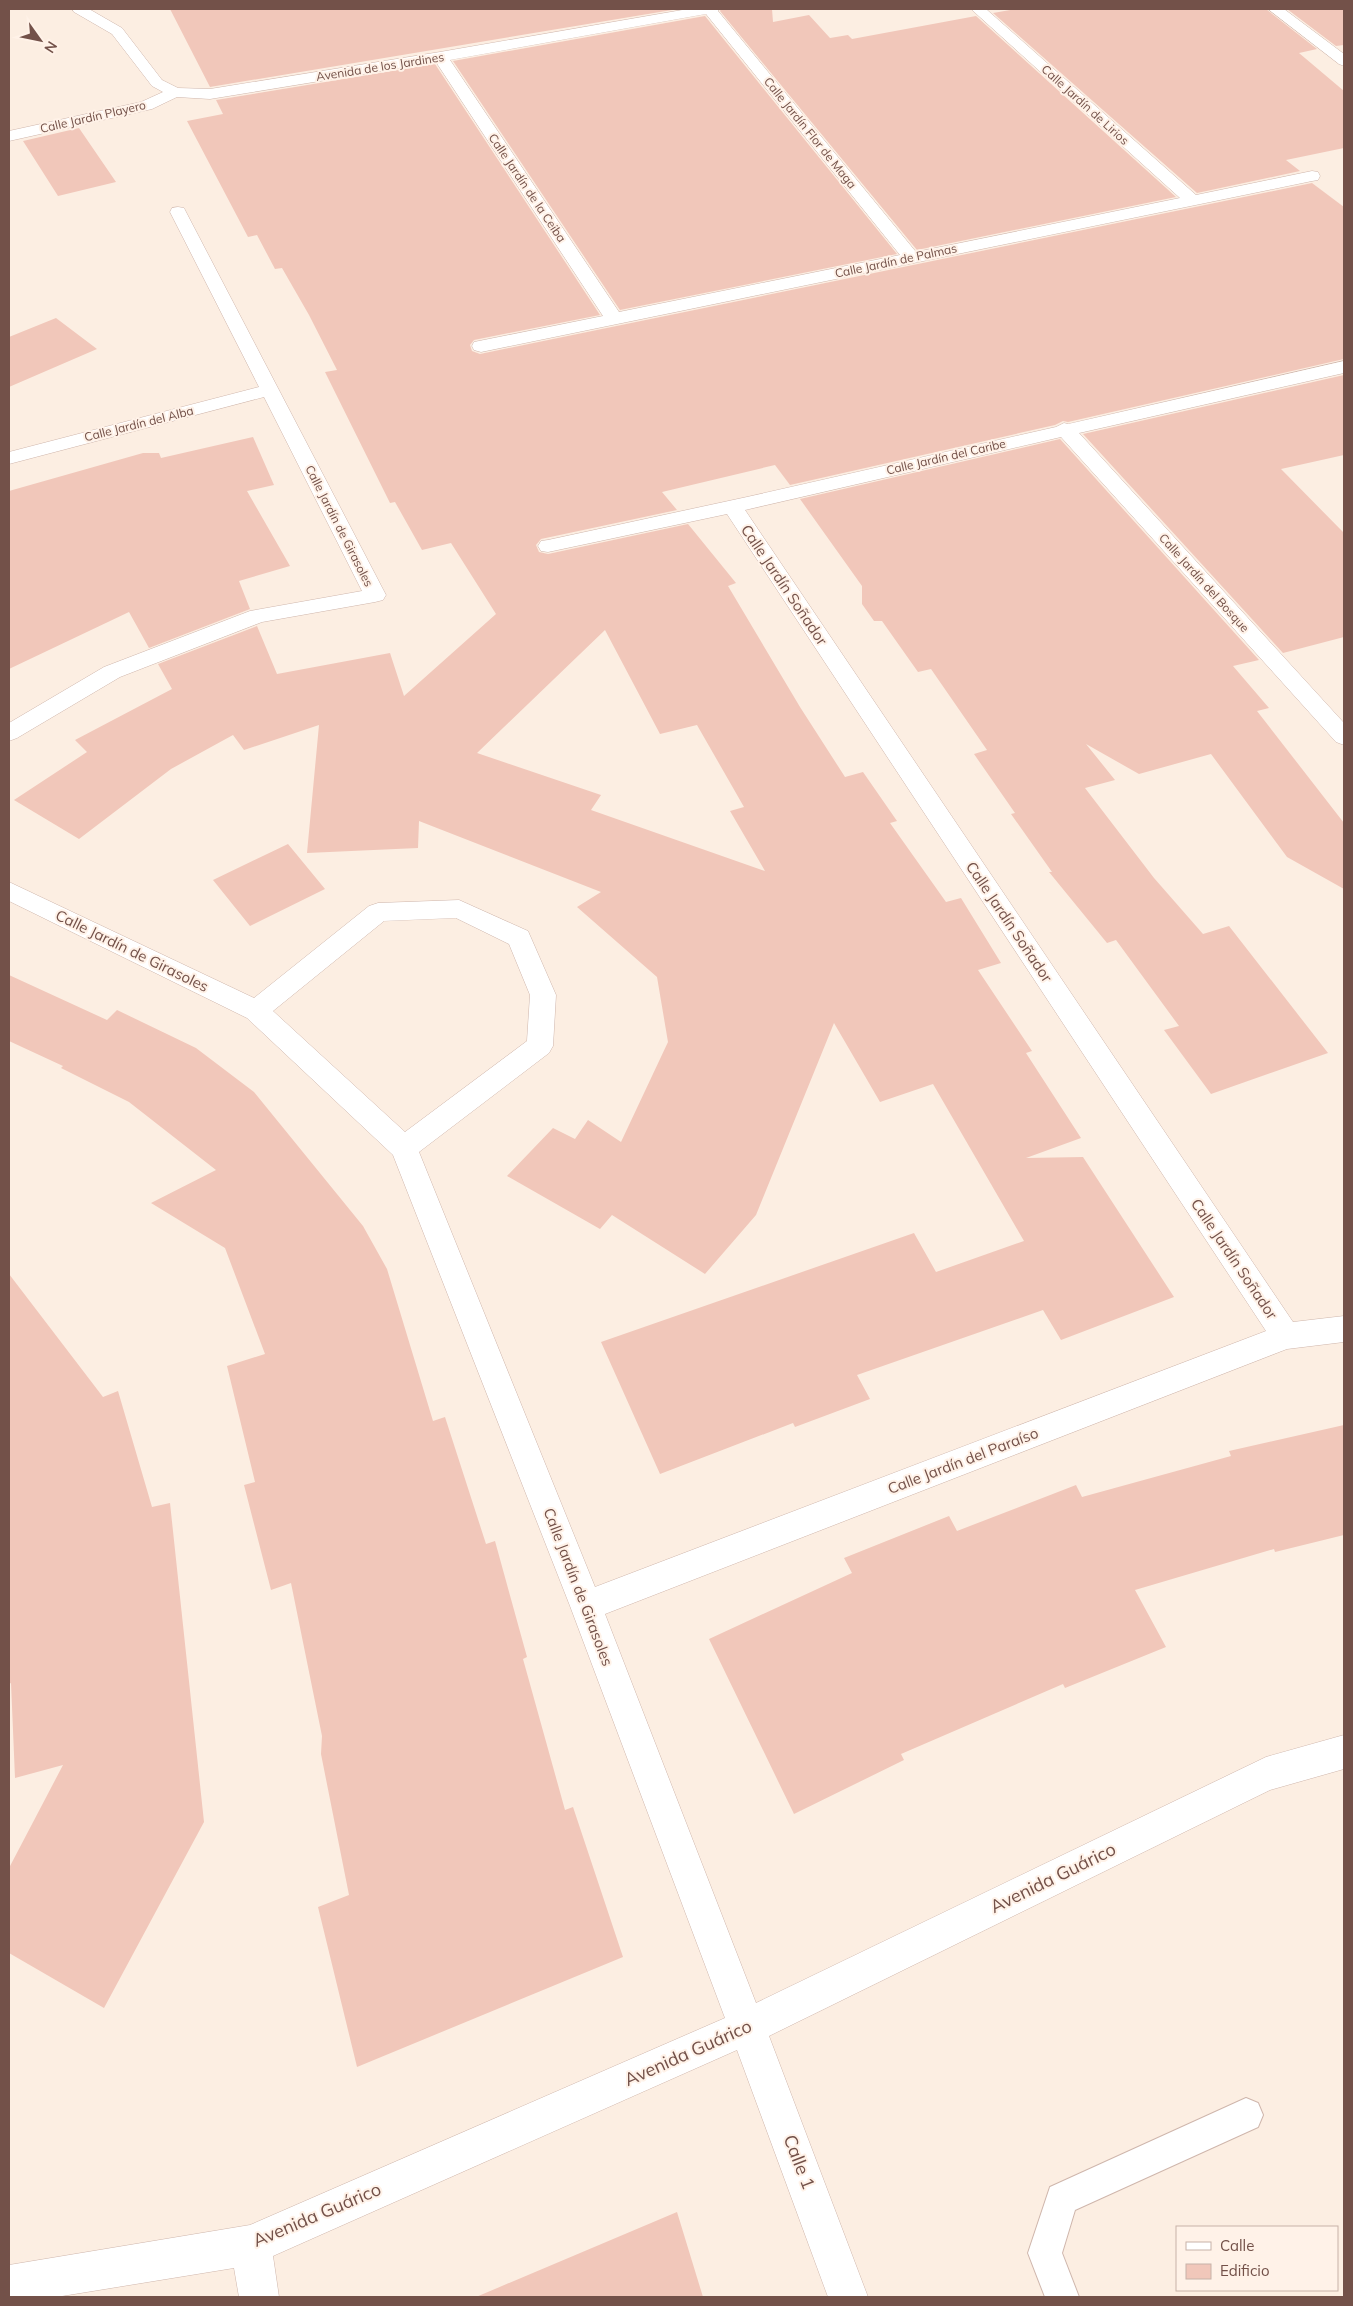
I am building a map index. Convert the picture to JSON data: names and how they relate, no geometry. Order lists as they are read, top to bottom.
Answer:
{
  "streets": {
    "street": [
      "Avenida de los Jardines",
      "Calle Jardín de Lirios",
      "Calle Jardín Playero",
      "Calle Jardín Flor de Maga",
      "Calle Jardín de la Ceiba",
      "Calle Jardín de Palmas",
      "Calle Jardín del Alba",
      "Calle Jardín del Caribe",
      "Calle Jardín de Girasoles",
      "Calle Jardín del Bosque",
      "Calle Jardín Soñador",
      "Calle Jardín del Paraíso",
      "Avenida Guárico",
      "Calle 1"
    ]
  },
  "crossings": [
    ["Avenida de los Jardines", "Calle Jardín Playero"],
    ["Avenida de los Jardines", "Calle Jardín Flor de Maga"],
    ["Avenida de los Jardines", "Calle Jardín de la Ceiba"],
    ["Calle Jardín de Lirios", "Calle Jardín de Palmas"],
    ["Calle Jardín Flor de Maga", "Calle Jardín de Palmas"],
    ["Calle Jardín de la Ceiba", "Calle Jardín de Palmas"],
    ["Calle Jardín del Alba", "Calle Jardín de Girasoles"],
    ["Calle Jardín del Caribe", "Calle Jardín del Bosque"],
    ["Calle Jardín del Caribe", "Calle Jardín Soñador"],
    ["Calle Jardín de Girasoles", "Calle Jardín del Paraíso"],
    ["Calle Jardín de Girasoles", "Avenida Guárico"],
    ["Calle Jardín de Girasoles", "Calle 1"],
    ["Calle Jardín Soñador", "Calle Jardín del Paraíso"],
    ["Avenida Guárico", "Calle 1"]
  ],
  "legend": ["Calle", "Edificio"],
  "north": "bottom right"
}
